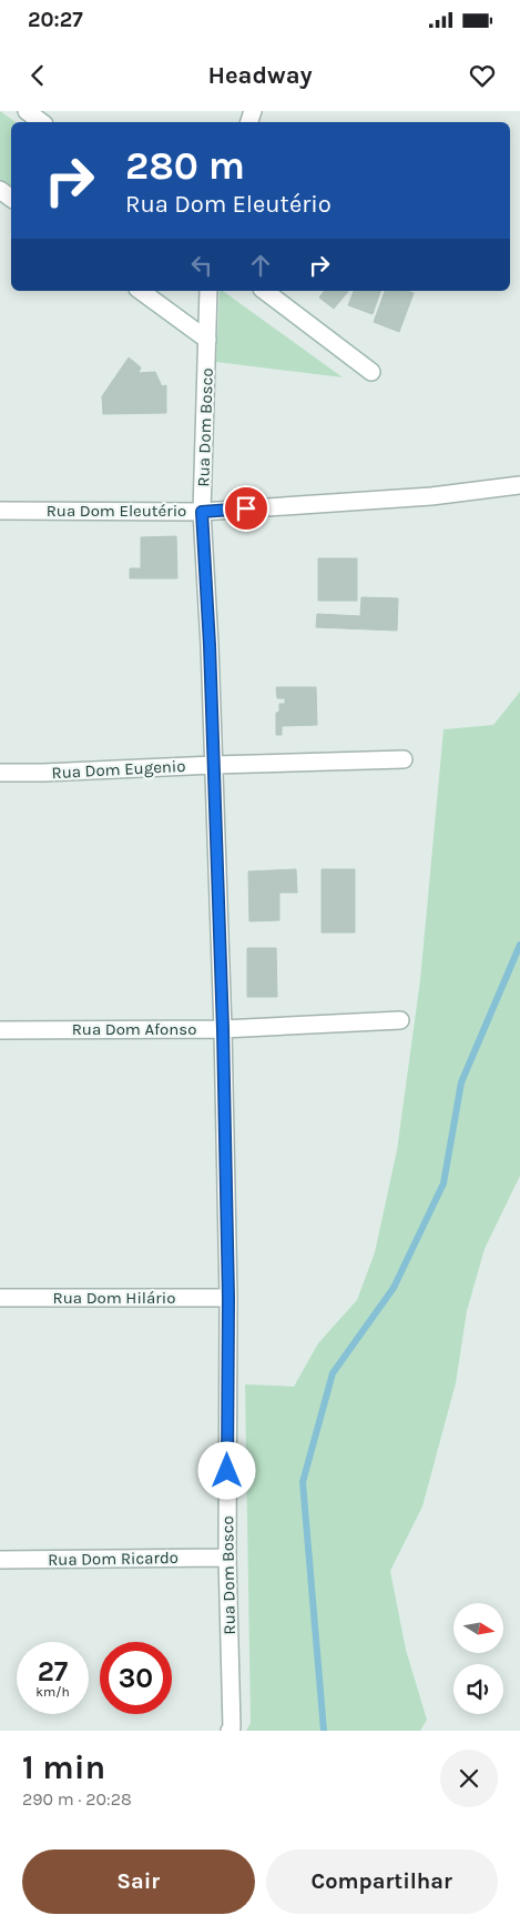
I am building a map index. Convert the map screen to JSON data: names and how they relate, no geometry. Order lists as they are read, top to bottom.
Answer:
{
  "streets": {
    "street": [
      "Rua Dom Bosco",
      "Rua Dom Eleutério",
      "Rua Dom Eugenio",
      "Rua Dom Afonso",
      "Rua Dom Hilário",
      "Rua Dom Ricardo"
    ]
  },
  "crossings": [
    ["Rua Dom Bosco", "Rua Dom Eleutério"],
    ["Rua Dom Bosco", "Rua Dom Eugenio"],
    ["Rua Dom Bosco", "Rua Dom Afonso"],
    ["Rua Dom Bosco", "Rua Dom Hilário"],
    ["Rua Dom Bosco", "Rua Dom Ricardo"]
  ],
  "north": "right",
  "page": {
    "status": "20:27",
    "header": "Headway",
    "turn": ["280 m", "Rua Dom Eleutério"],
    "speed": "27 km/h",
    "limit": "30",
    "heading": ["1 min", "290 m · 20:28"],
    "buttons": ["Sair", "Compartilhar"]
  }
}
